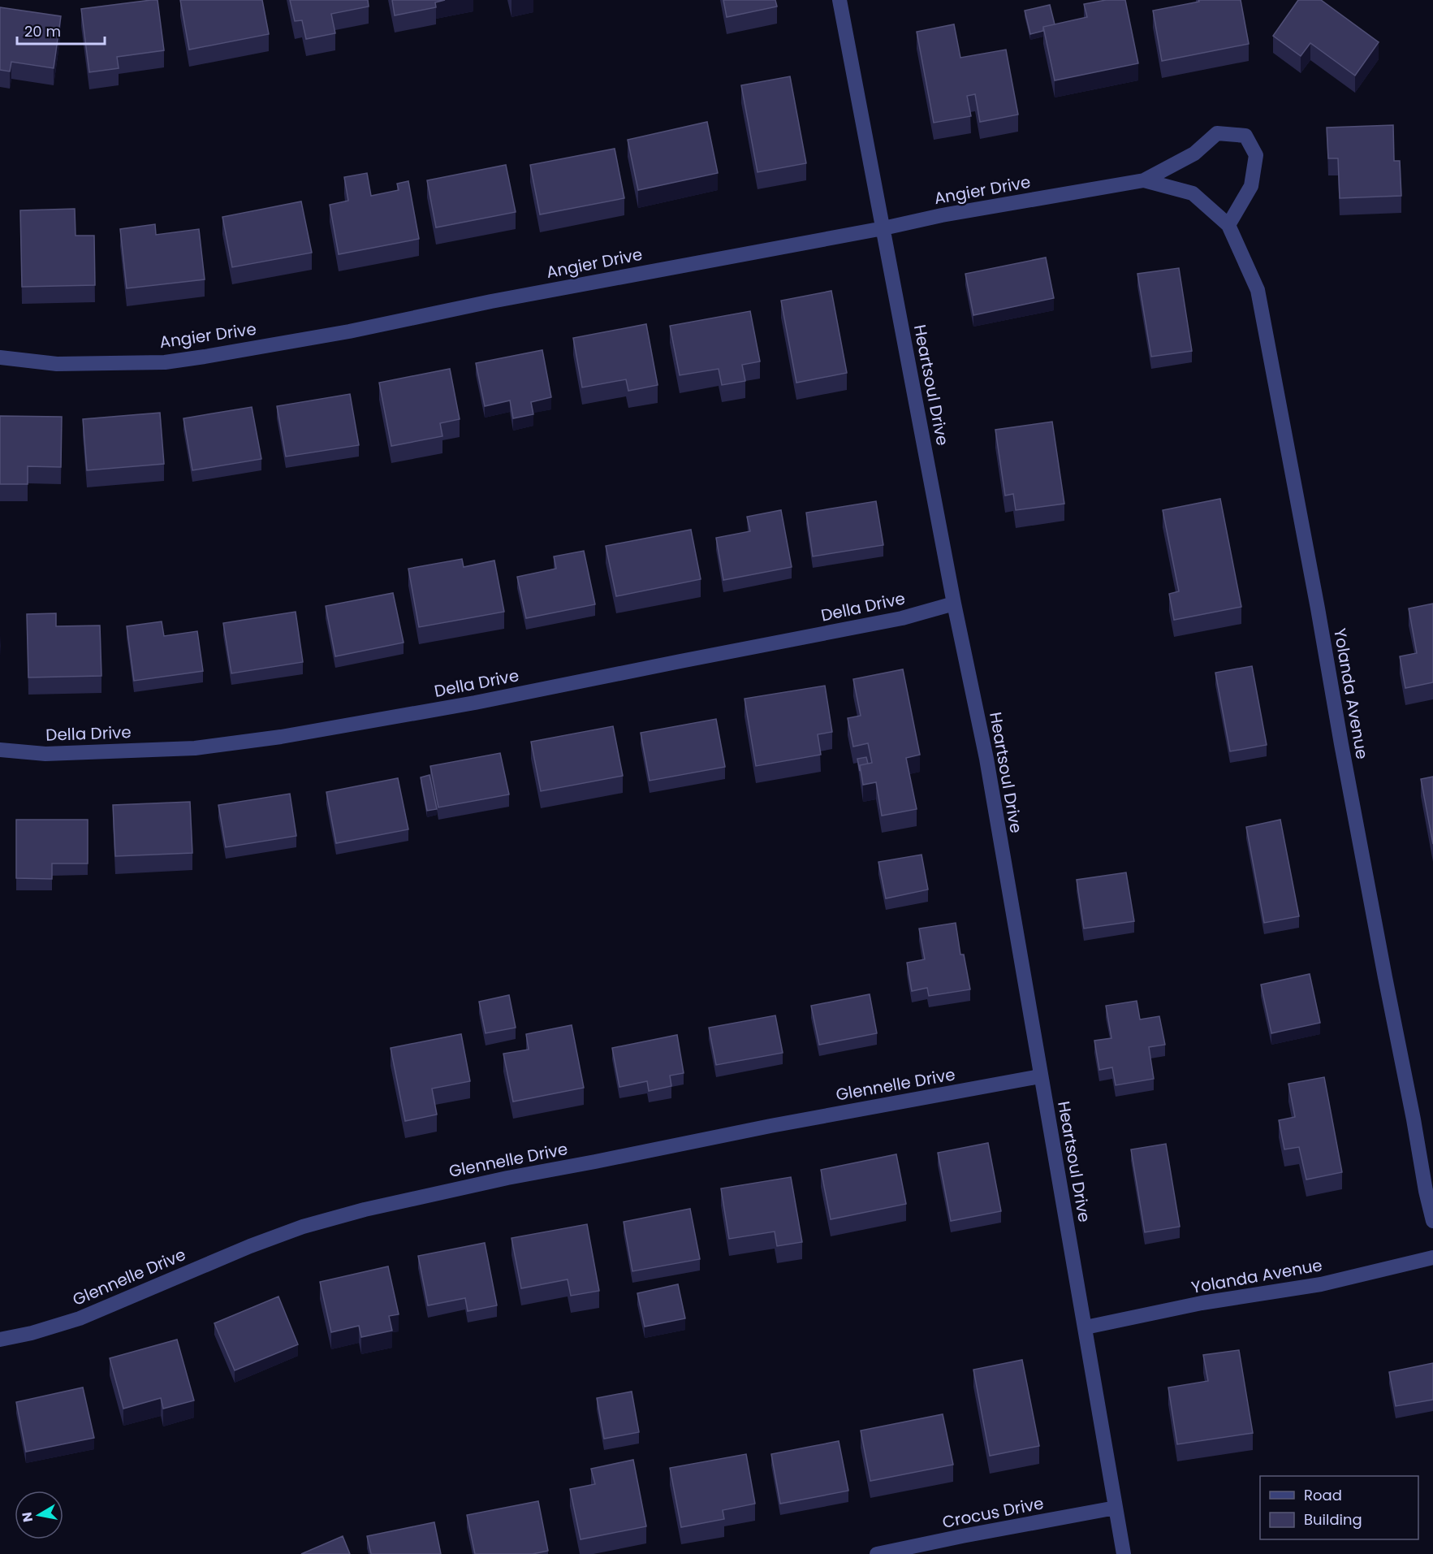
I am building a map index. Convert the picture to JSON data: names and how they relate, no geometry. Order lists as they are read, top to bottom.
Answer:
{
  "streets": {
    "street": [
      "Angier Drive",
      "Heartsoul Drive",
      "Della Drive",
      "Yolanda Avenue",
      "Glennelle Drive",
      "Crocus Drive"
    ]
  },
  "crossings": [
    ["Angier Drive", "Heartsoul Drive"],
    ["Angier Drive", "Yolanda Avenue"],
    ["Heartsoul Drive", "Della Drive"],
    ["Heartsoul Drive", "Yolanda Avenue"],
    ["Heartsoul Drive", "Glennelle Drive"],
    ["Heartsoul Drive", "Crocus Drive"]
  ],
  "legend": ["Road", "Building"],
  "scale_bar": "20 m",
  "north": "left"
}
